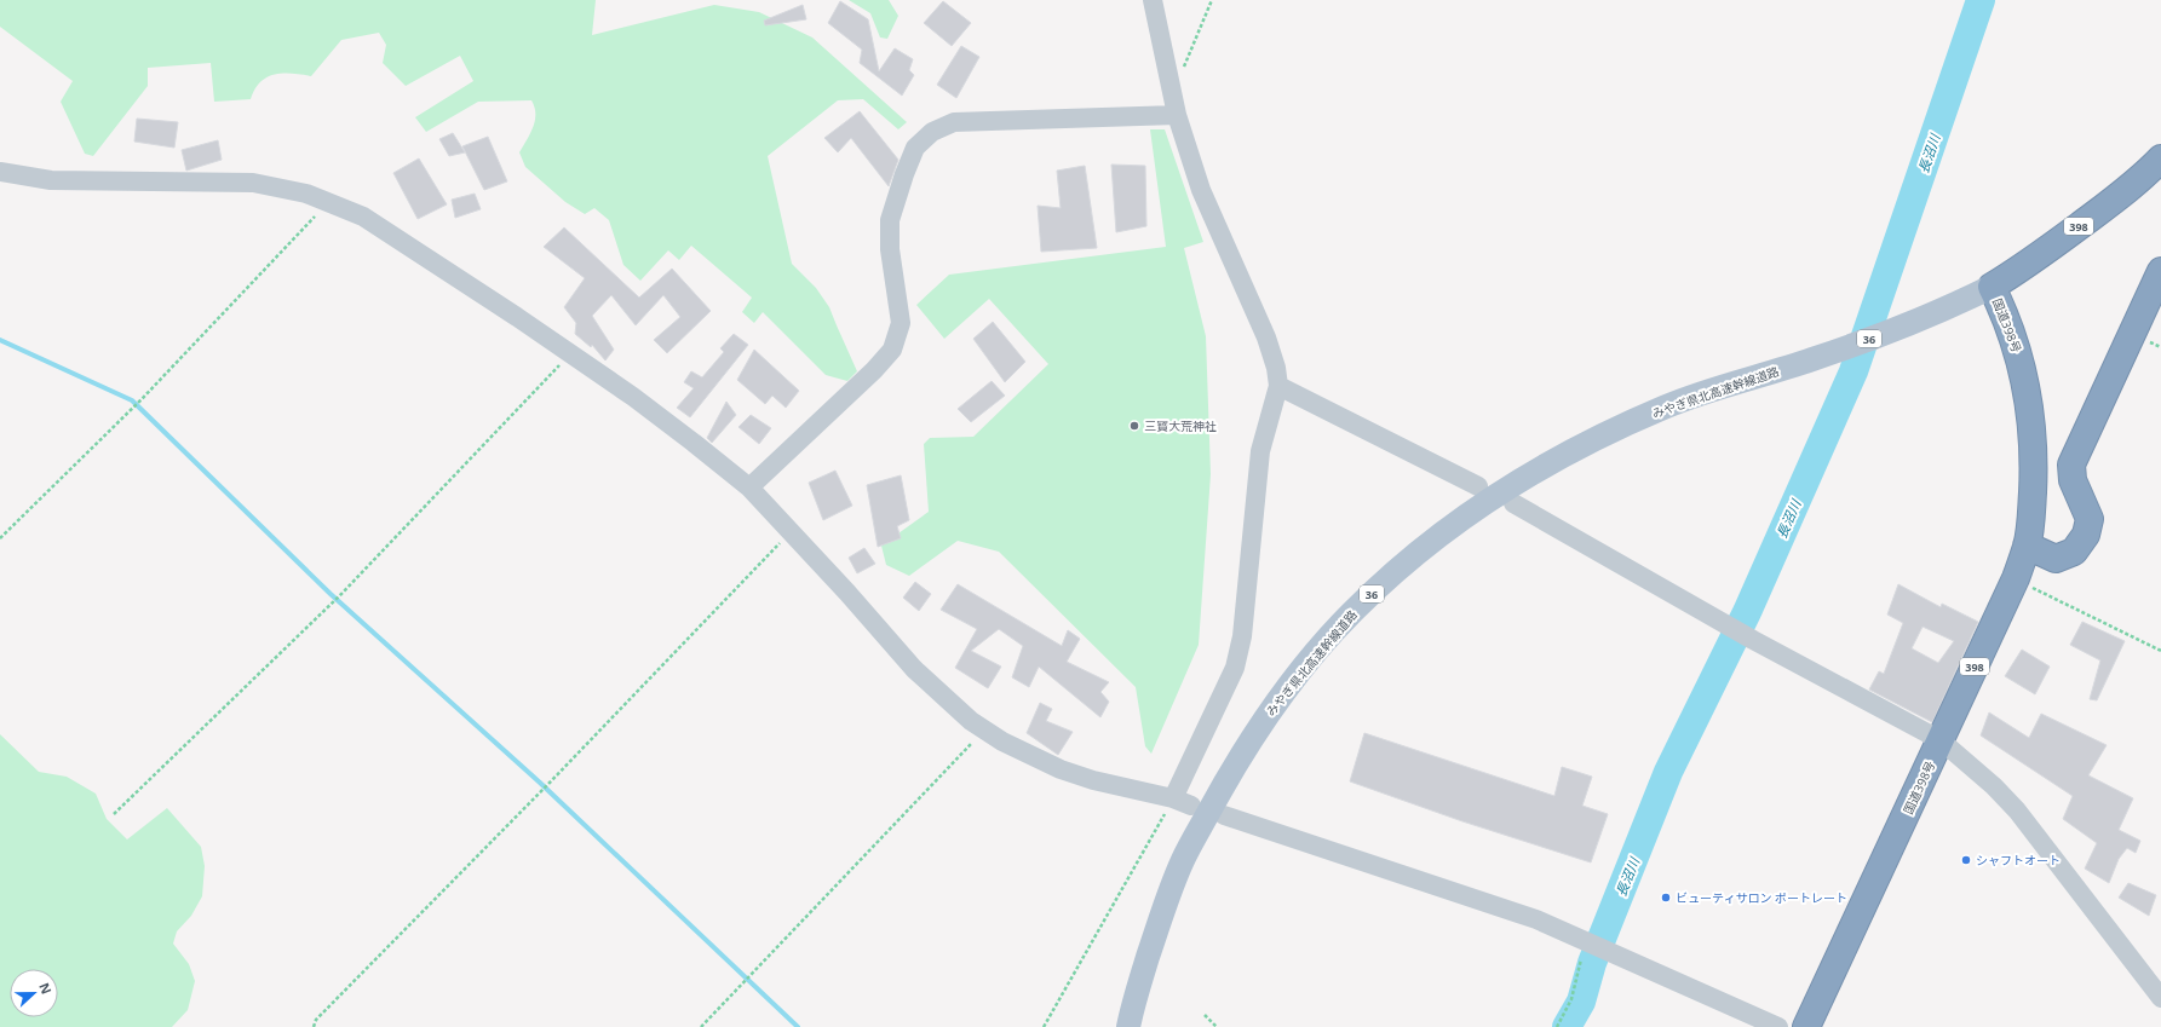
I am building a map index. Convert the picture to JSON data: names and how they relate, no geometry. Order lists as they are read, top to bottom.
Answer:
{
  "streets": {
    "highway": ["398", "国道398号"],
    "main road": ["36", "みやぎ県北高速幹線道路"]
  },
  "crossings": [
    ["国道398号", "みやぎ県北高速幹線道路"]
  ],
  "water": ["長沼川"],
  "places": ["三寳大荒神社", "シャフトオート", "ビューティサロン ポートレート"],
  "north": "right"
}
